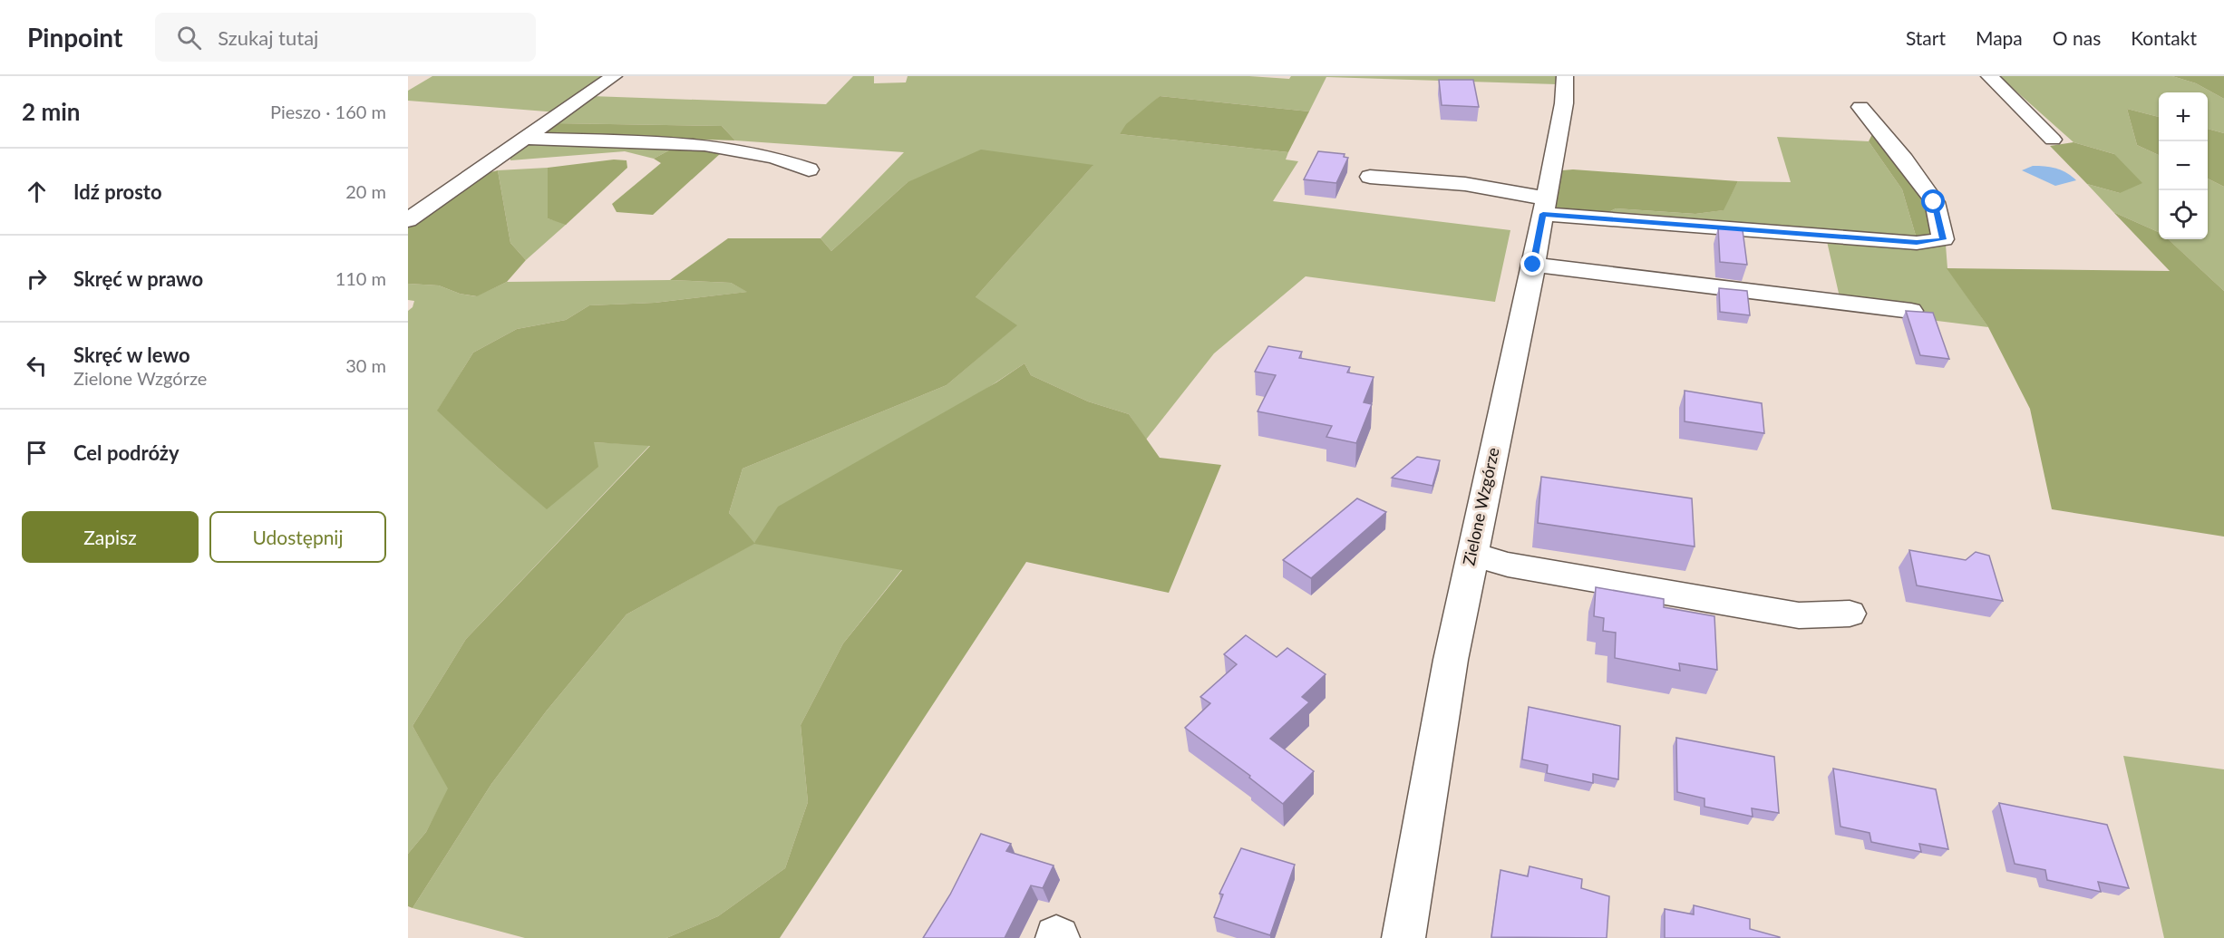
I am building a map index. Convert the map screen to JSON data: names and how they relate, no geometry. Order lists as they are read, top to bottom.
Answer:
{
  "streets": {
    "street": ["Zielone Wzgórze"]
  },
  "page": {
    "header": "Pinpoint",
    "search": "Szukaj tutaj",
    "nav": [
      "Start",
      "Mapa",
      "O nas",
      "Kontakt"
    ],
    "heading": ["2 min", "Pieszo · 160 m"],
    "map_buttons": ["+", "−"],
    "list": [
      ["Idź prosto", "20 m"],
      ["Skręć w prawo", "110 m"],
      ["Skręć w lewo", "Zielone Wzgórze", "30 m"],
      "Cel podróży"
    ],
    "buttons": ["Zapisz", "Udostępnij"]
  }
}
